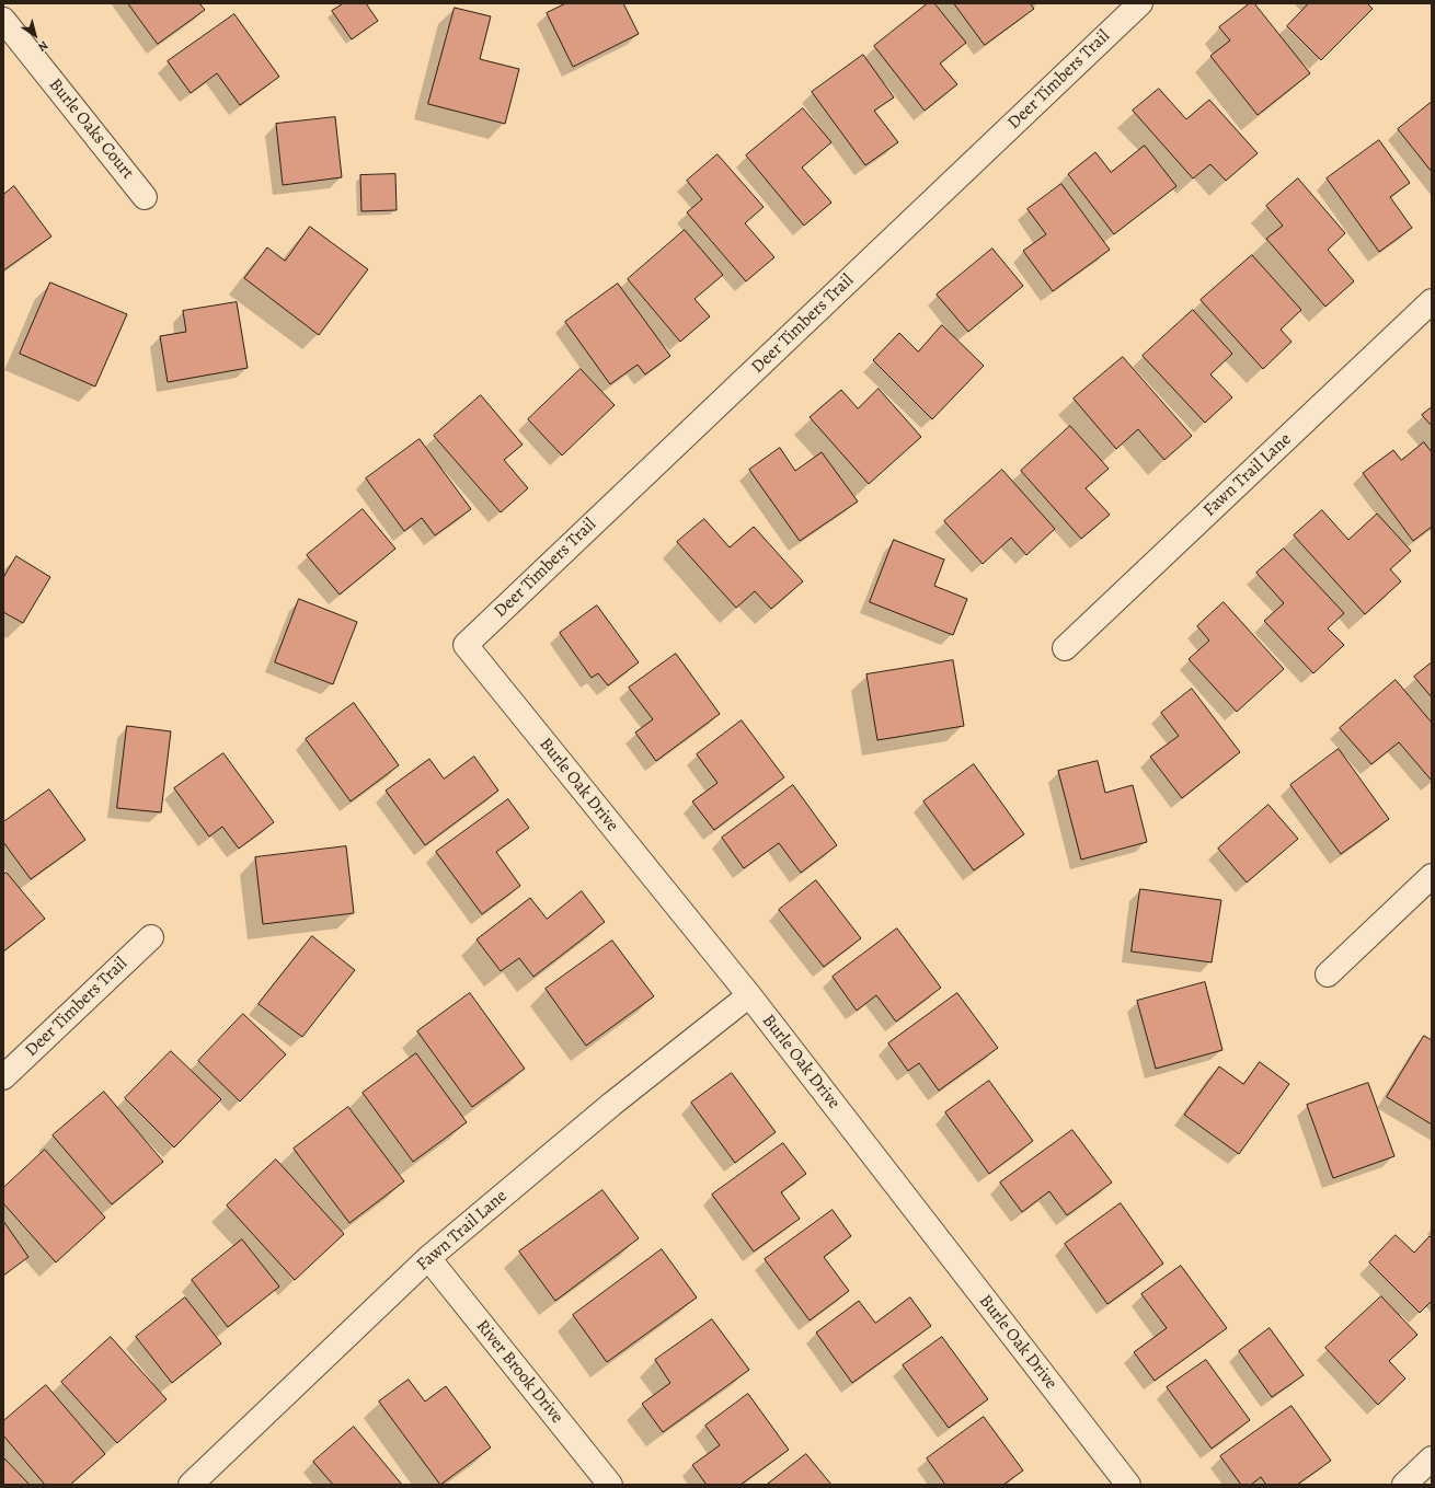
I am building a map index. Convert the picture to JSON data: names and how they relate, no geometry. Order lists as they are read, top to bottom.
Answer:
{
  "streets": {
    "street": [
      "Deer Timbers Trail",
      "Burle Oaks Court",
      "Fawn Trail Lane",
      "Burle Oak Drive",
      "River Brook Drive"
    ]
  },
  "crossings": [
    ["Deer Timbers Trail", "Burle Oak Drive"],
    ["Fawn Trail Lane", "Burle Oak Drive"],
    ["Fawn Trail Lane", "River Brook Drive"]
  ],
  "north": "bottom right"
}
